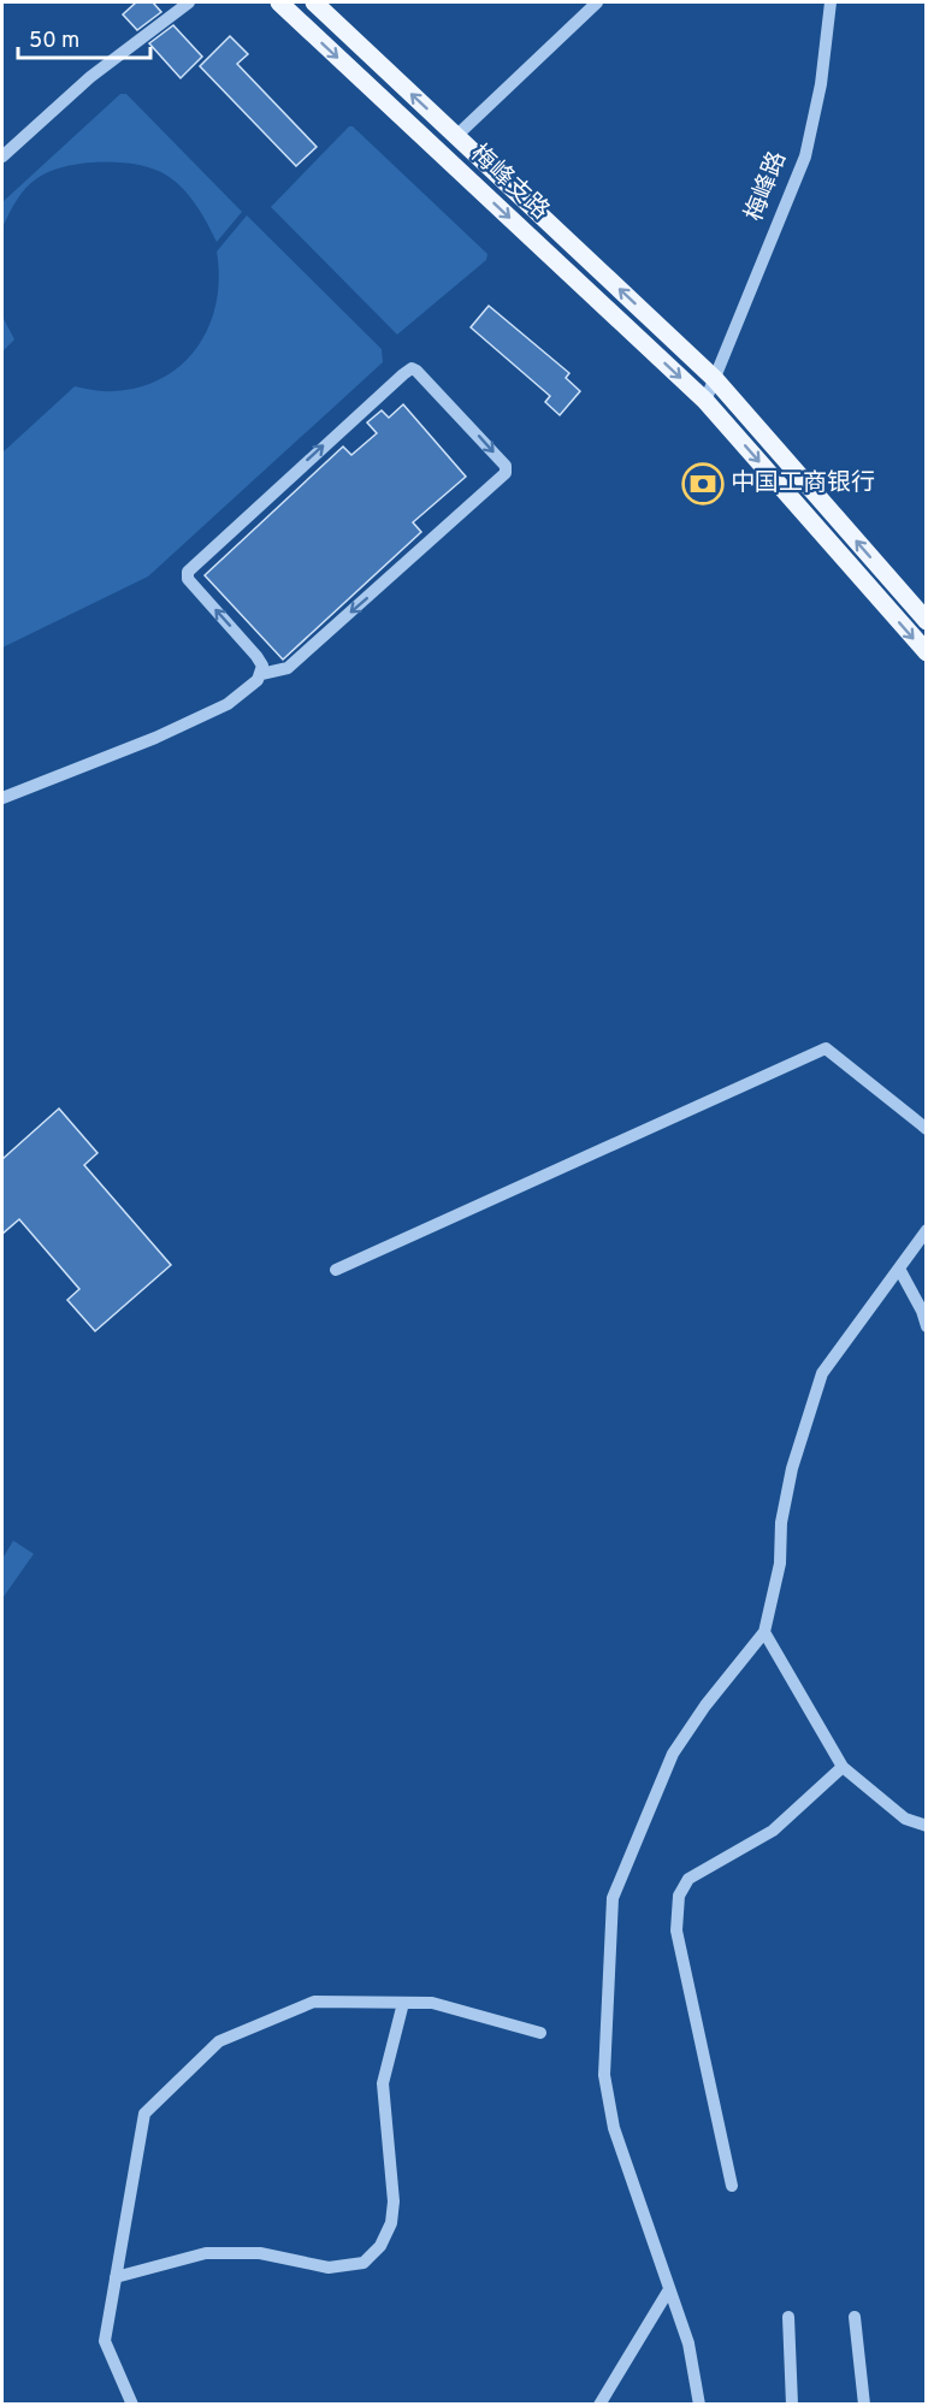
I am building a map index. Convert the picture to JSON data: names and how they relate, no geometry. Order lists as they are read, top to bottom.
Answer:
{
  "streets": {
    "main road": ["梅峰支路"],
    "street": ["梅峰路"]
  },
  "crossings": [
    ["梅峰支路", "梅峰路"]
  ],
  "places": {
    "bank": ["中国工商银行"]
  },
  "scale_bar": "50 m"
}
